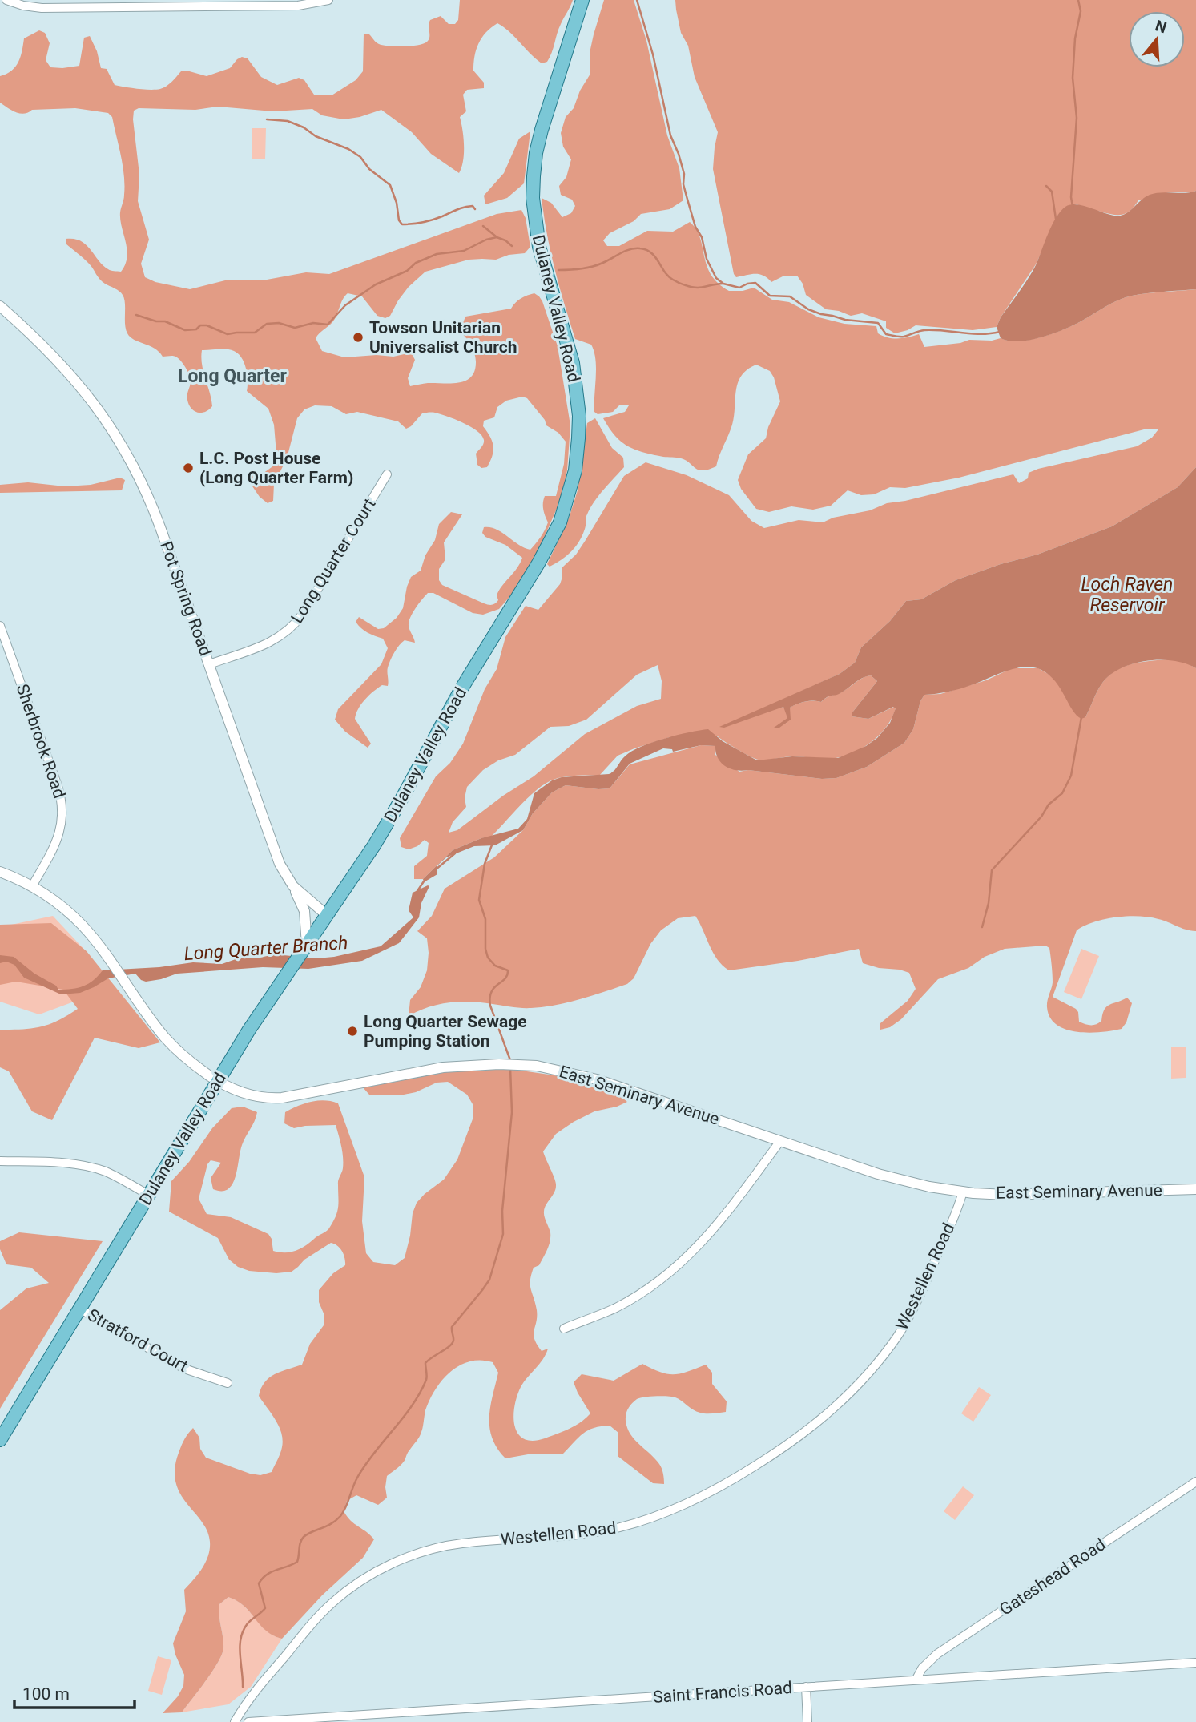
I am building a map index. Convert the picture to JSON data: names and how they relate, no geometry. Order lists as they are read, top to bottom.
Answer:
{
  "streets": {
    "main road": ["Dulaney Valley Road"],
    "street": [
      "Long Quarter Court",
      "Pot Spring Road",
      "Sherbrook Road",
      "East Seminary Avenue",
      "Westellen Road",
      "Stratford Court",
      "Gateshead Road",
      "Saint Francis Road"
    ]
  },
  "crossings": [
    ["Dulaney Valley Road", "Pot Spring Road"],
    ["Dulaney Valley Road", "East Seminary Avenue"],
    ["Dulaney Valley Road", "Stratford Court"],
    ["Long Quarter Court", "Pot Spring Road"],
    ["Sherbrook Road", "East Seminary Avenue"],
    ["East Seminary Avenue", "Westellen Road"],
    ["Gateshead Road", "Saint Francis Road"]
  ],
  "districts": ["Long Quarter"],
  "water": ["Loch Raven Reservoir", "Long Quarter Branch"],
  "places": ["Towson Unitarian Universalist Church", "L.C. Post House (Long Quarter Farm)", "Long Quarter Sewage Pumping Station"],
  "scale_bar": "100 m",
  "north": "top"
}
